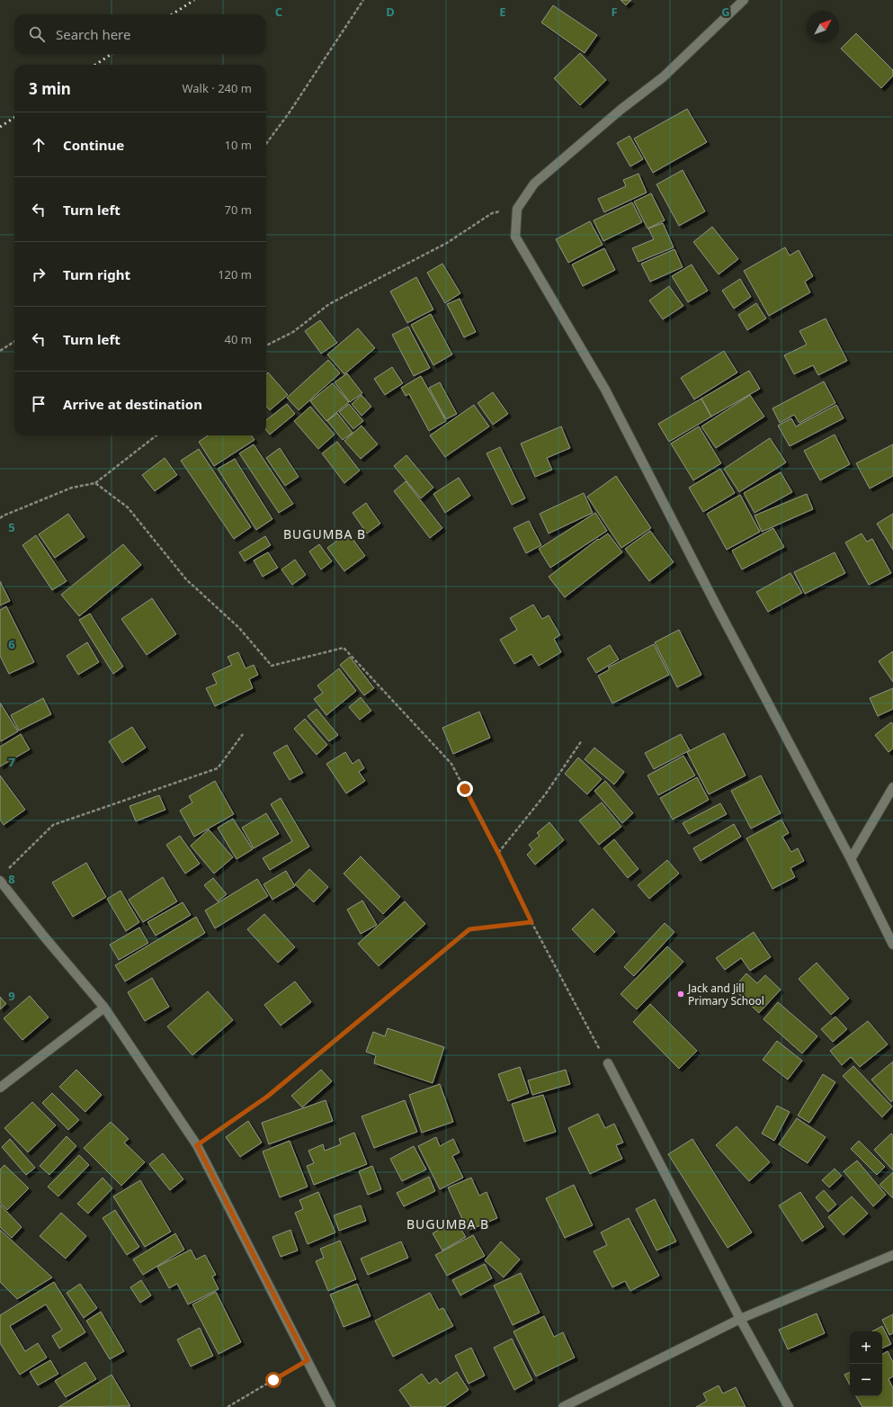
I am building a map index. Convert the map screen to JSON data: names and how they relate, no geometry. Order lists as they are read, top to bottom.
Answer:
{
  "districts": ["BUGUMBA B", "BUGUMBA B"],
  "places": ["Jack and Jill Primary School"],
  "north": "top right",
  "page": {
    "search": "Search here",
    "heading": ["3 min", "Walk · 240 m"],
    "list": [
      ["Continue", "10 m"],
      ["Turn left", "70 m"],
      ["Turn right", "120 m"],
      ["Turn left", "40 m"],
      "Arrive at destination"
    ],
    "map_buttons": ["+", "−"]
  },
  "grid": {
    "columns": [
      "C",
      "D",
      "E",
      "F",
      "G"
    ],
    "rows": [
      "5",
      "6",
      "7",
      "8",
      "9"
    ]
  }
}
